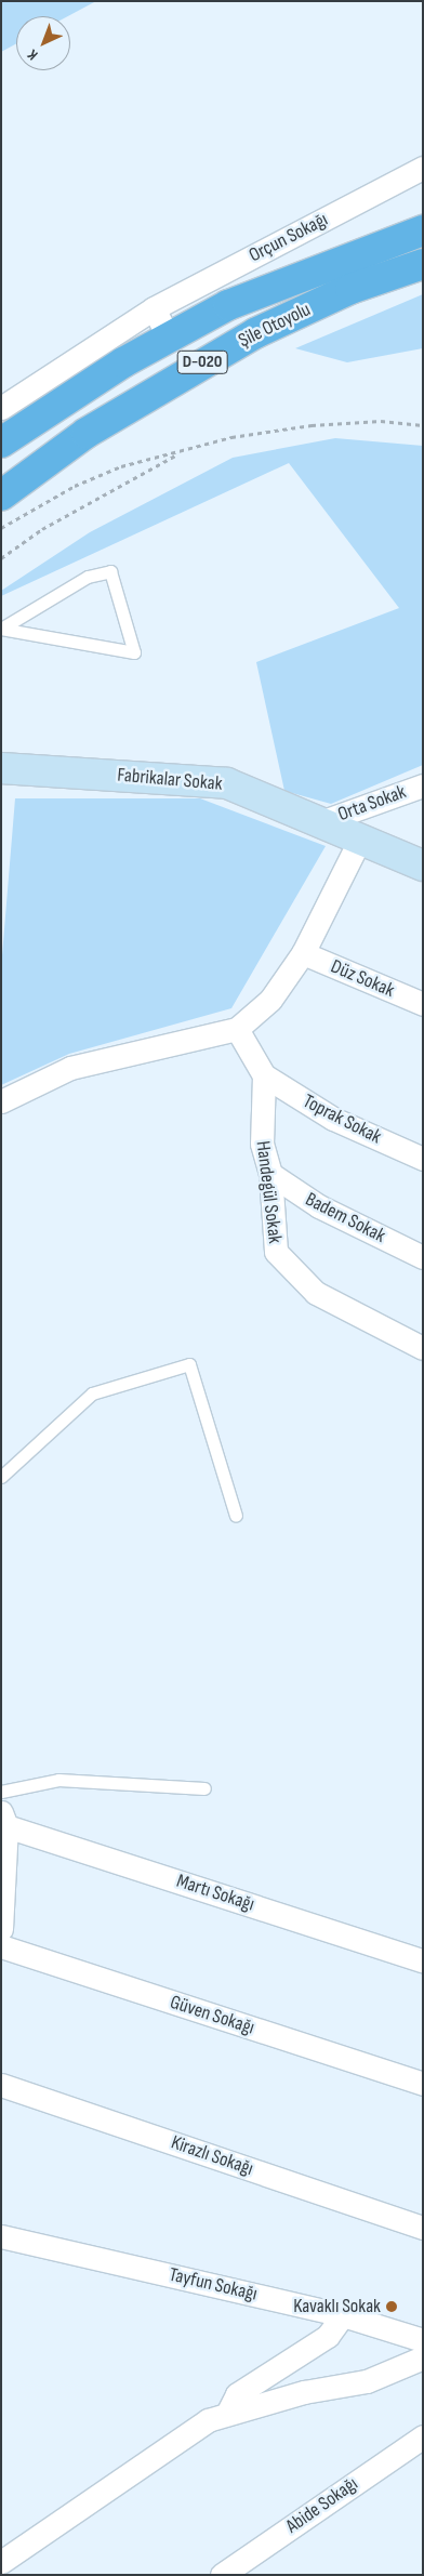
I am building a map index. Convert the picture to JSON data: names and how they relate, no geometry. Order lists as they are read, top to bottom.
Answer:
{
  "streets": {
    "highway": ["Şile Otoyolu", "D-020"],
    "main road": ["Fabrikalar Sokak"],
    "street": [
      "Orçun Sokağı",
      "Orta Sokak",
      "Düz Sokak",
      "Toprak Sokak",
      "Handegül Sokak",
      "Badem Sokak",
      "Martı Sokağı",
      "Güven Sokağı",
      "Kirazlı Sokağı",
      "Tayfun Sokağı",
      "Abide Sokağı"
    ]
  },
  "crossings": [
    ["Fabrikalar Sokak", "Orta Sokak"],
    ["Toprak Sokak", "Handegül Sokak"],
    ["Handegül Sokak", "Badem Sokak"]
  ],
  "places": ["Kavaklı Sokak"],
  "north": "bottom left"
}
